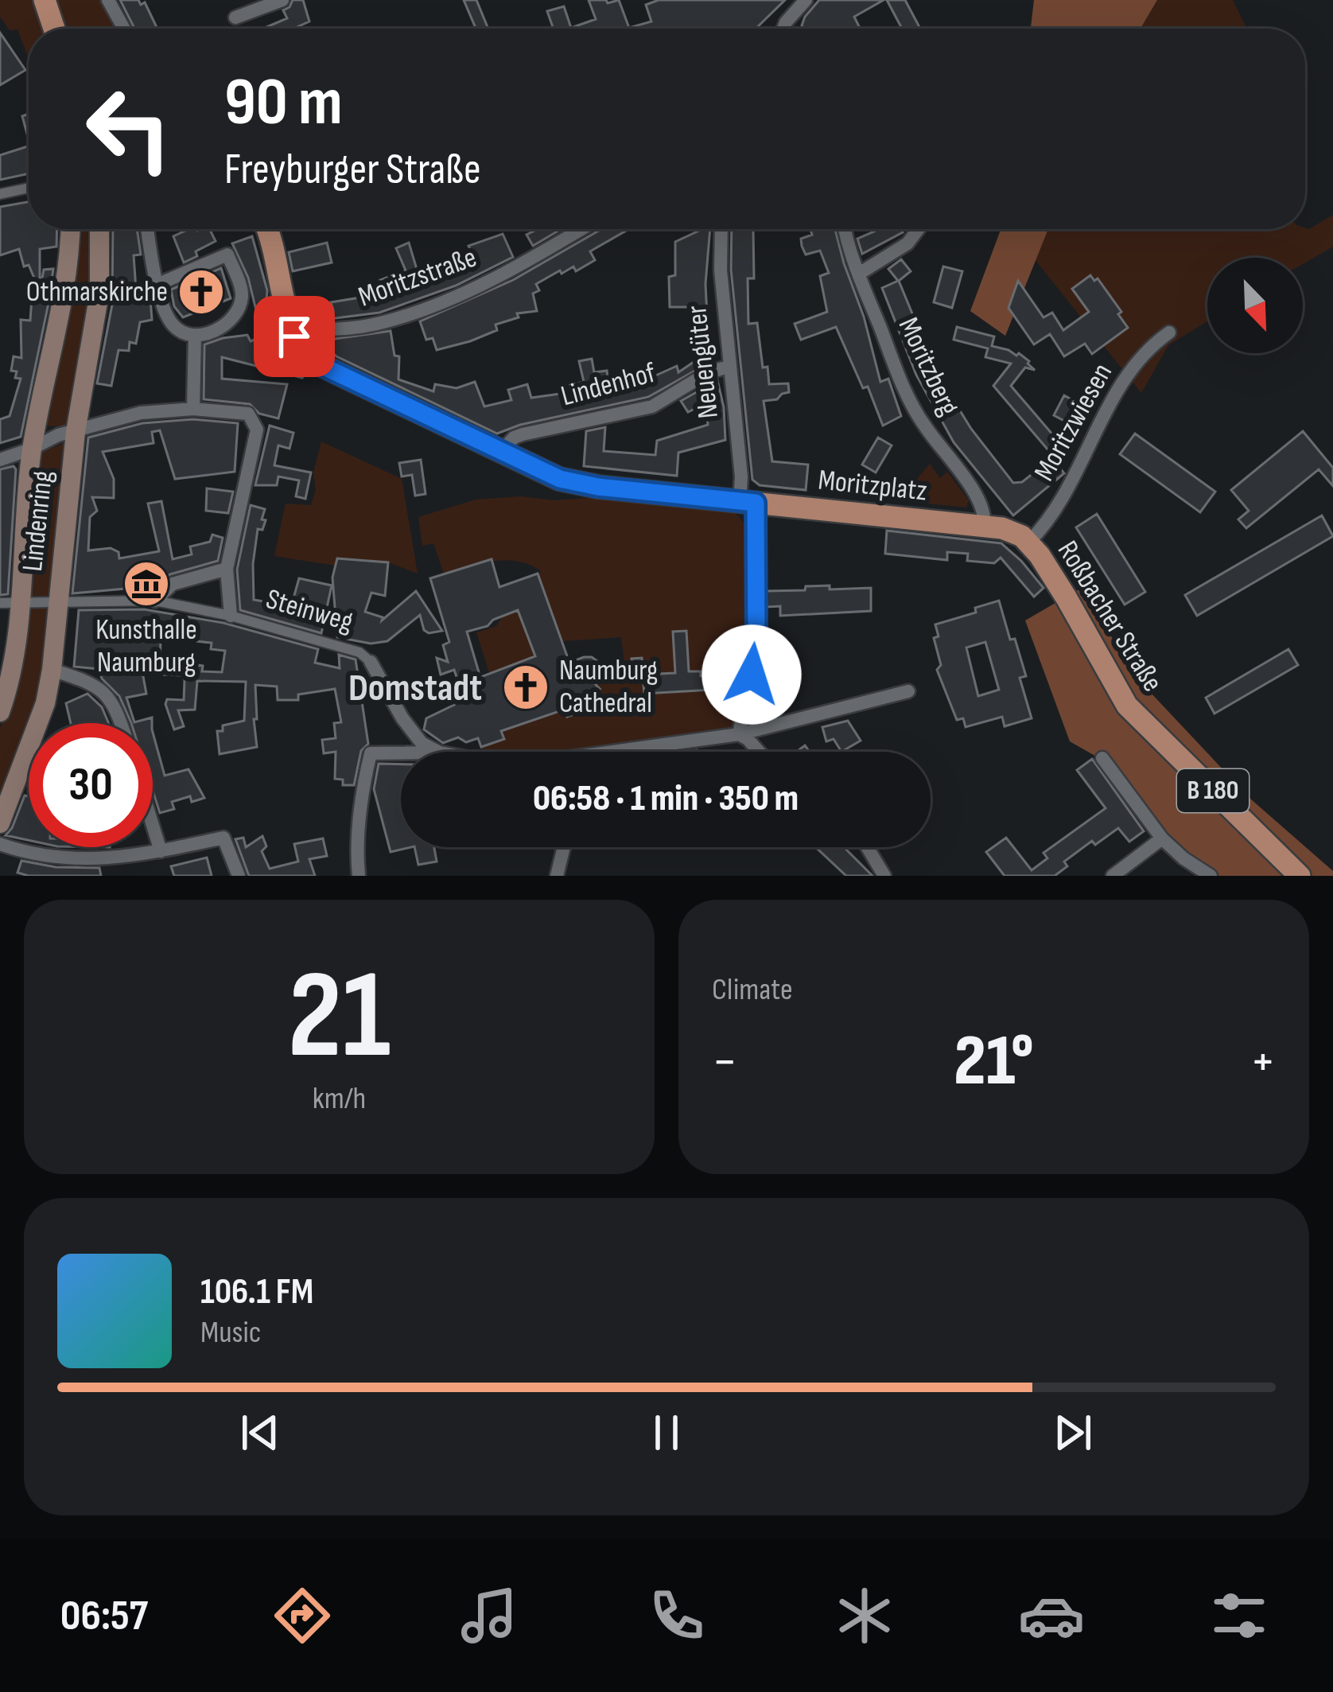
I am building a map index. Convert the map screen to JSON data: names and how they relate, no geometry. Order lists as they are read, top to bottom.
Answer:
{
  "streets": {
    "main road": [
      "Moritzplatz",
      "Lindenring",
      "Roßbacher Straße",
      "B 180"
    ],
    "street": [
      "Moritzstraße",
      "Neuengüter",
      "Moritzberg",
      "Lindenhof",
      "Moritzwiesen",
      "Steinweg"
    ]
  },
  "crossings": [
    ["Moritzstraße", "Moritzplatz"],
    ["Neuengüter", "Lindenhof"],
    ["Neuengüter", "Moritzplatz"],
    ["Moritzberg", "Moritzplatz"],
    ["Moritzberg", "Roßbacher Straße"],
    ["Lindenhof", "Moritzplatz"],
    ["Moritzwiesen", "Roßbacher Straße"],
    ["Moritzplatz", "Roßbacher Straße"],
    ["Lindenring", "Steinweg"]
  ],
  "districts": ["Domstadt"],
  "places": {
    "church": ["Othmarskirche", "Naumburg Cathedral"],
    "museum": ["Kunsthalle Naumburg"]
  },
  "north": "bottom right",
  "page": {
    "turn": ["90 m", "Freyburger Straße"],
    "limit": "30",
    "trip": "06:58 · 1 min · 350 m",
    "tile": [
      ["21", "km/h"],
      "Climate"
    ],
    "heat": ["−", "21°", "+"],
    "song": ["106.1 FM", "Music"],
    "tabs": "06:57"
  }
}
